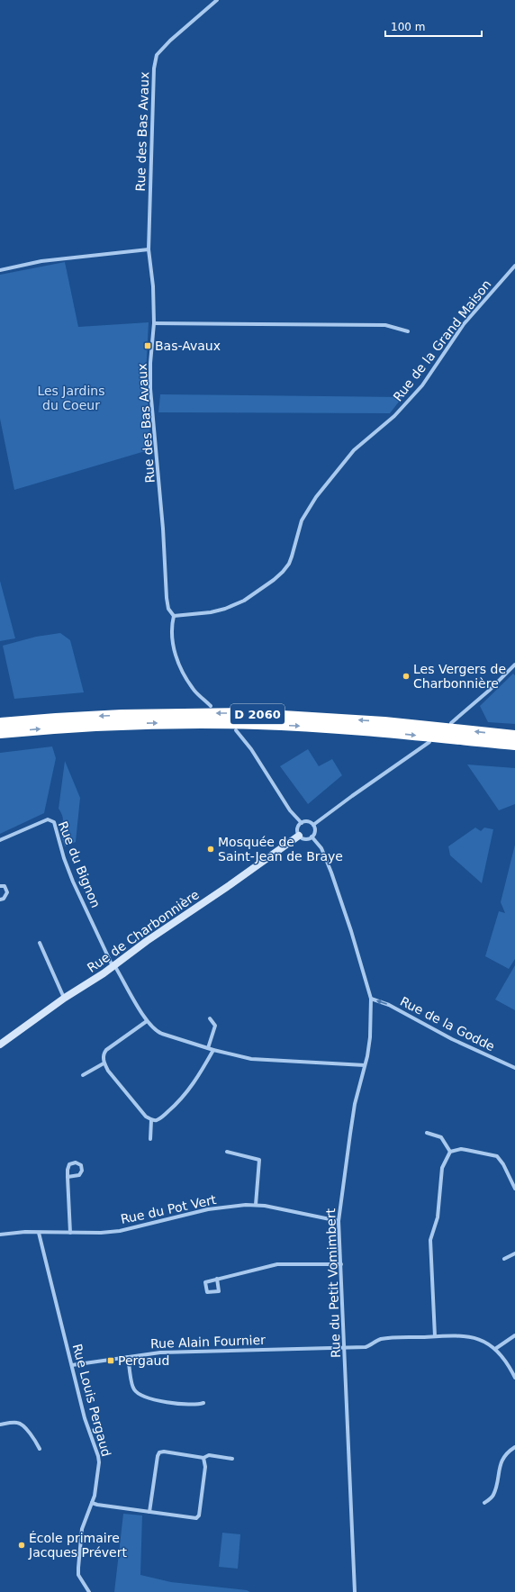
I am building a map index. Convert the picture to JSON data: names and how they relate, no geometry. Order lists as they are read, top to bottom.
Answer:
{
  "streets": {
    "highway": ["D 2060"],
    "street": [
      "Rue des Bas Avaux",
      "Rue de la Grand Maison",
      "Rue du Bignon",
      "Rue de Charbonnière",
      "Rue de la Godde",
      "Rue du Pot Vert",
      "Rue du Petit Vomimbert",
      "Rue Alain Fournier",
      "Rue Louis Pergaud"
    ]
  },
  "crossings": [
    ["Rue des Bas Avaux", "Rue de la Grand Maison"],
    ["Rue du Bignon", "Rue de Charbonnière"],
    ["Rue du Bignon", "Rue du Petit Vomimbert"],
    ["Rue de Charbonnière", "Rue du Petit Vomimbert"],
    ["Rue de la Godde", "Rue du Petit Vomimbert"],
    ["Rue du Pot Vert", "Rue du Petit Vomimbert"],
    ["Rue du Pot Vert", "Rue Louis Pergaud"],
    ["Rue du Petit Vomimbert", "Rue Alain Fournier"],
    ["Rue Alain Fournier", "Rue Louis Pergaud"]
  ],
  "one_way": ["Rue de la Godde"],
  "parks": ["Les Jardins du Coeur"],
  "places": {
    "transit": ["Bas-Avaux", "Pergaud"],
    "other": ["Les Vergers de Charbonnière", "Mosquée de Saint-Jean de Braye", "École primaire Jacques Prévert"]
  },
  "scale_bar": "100 m"
}
